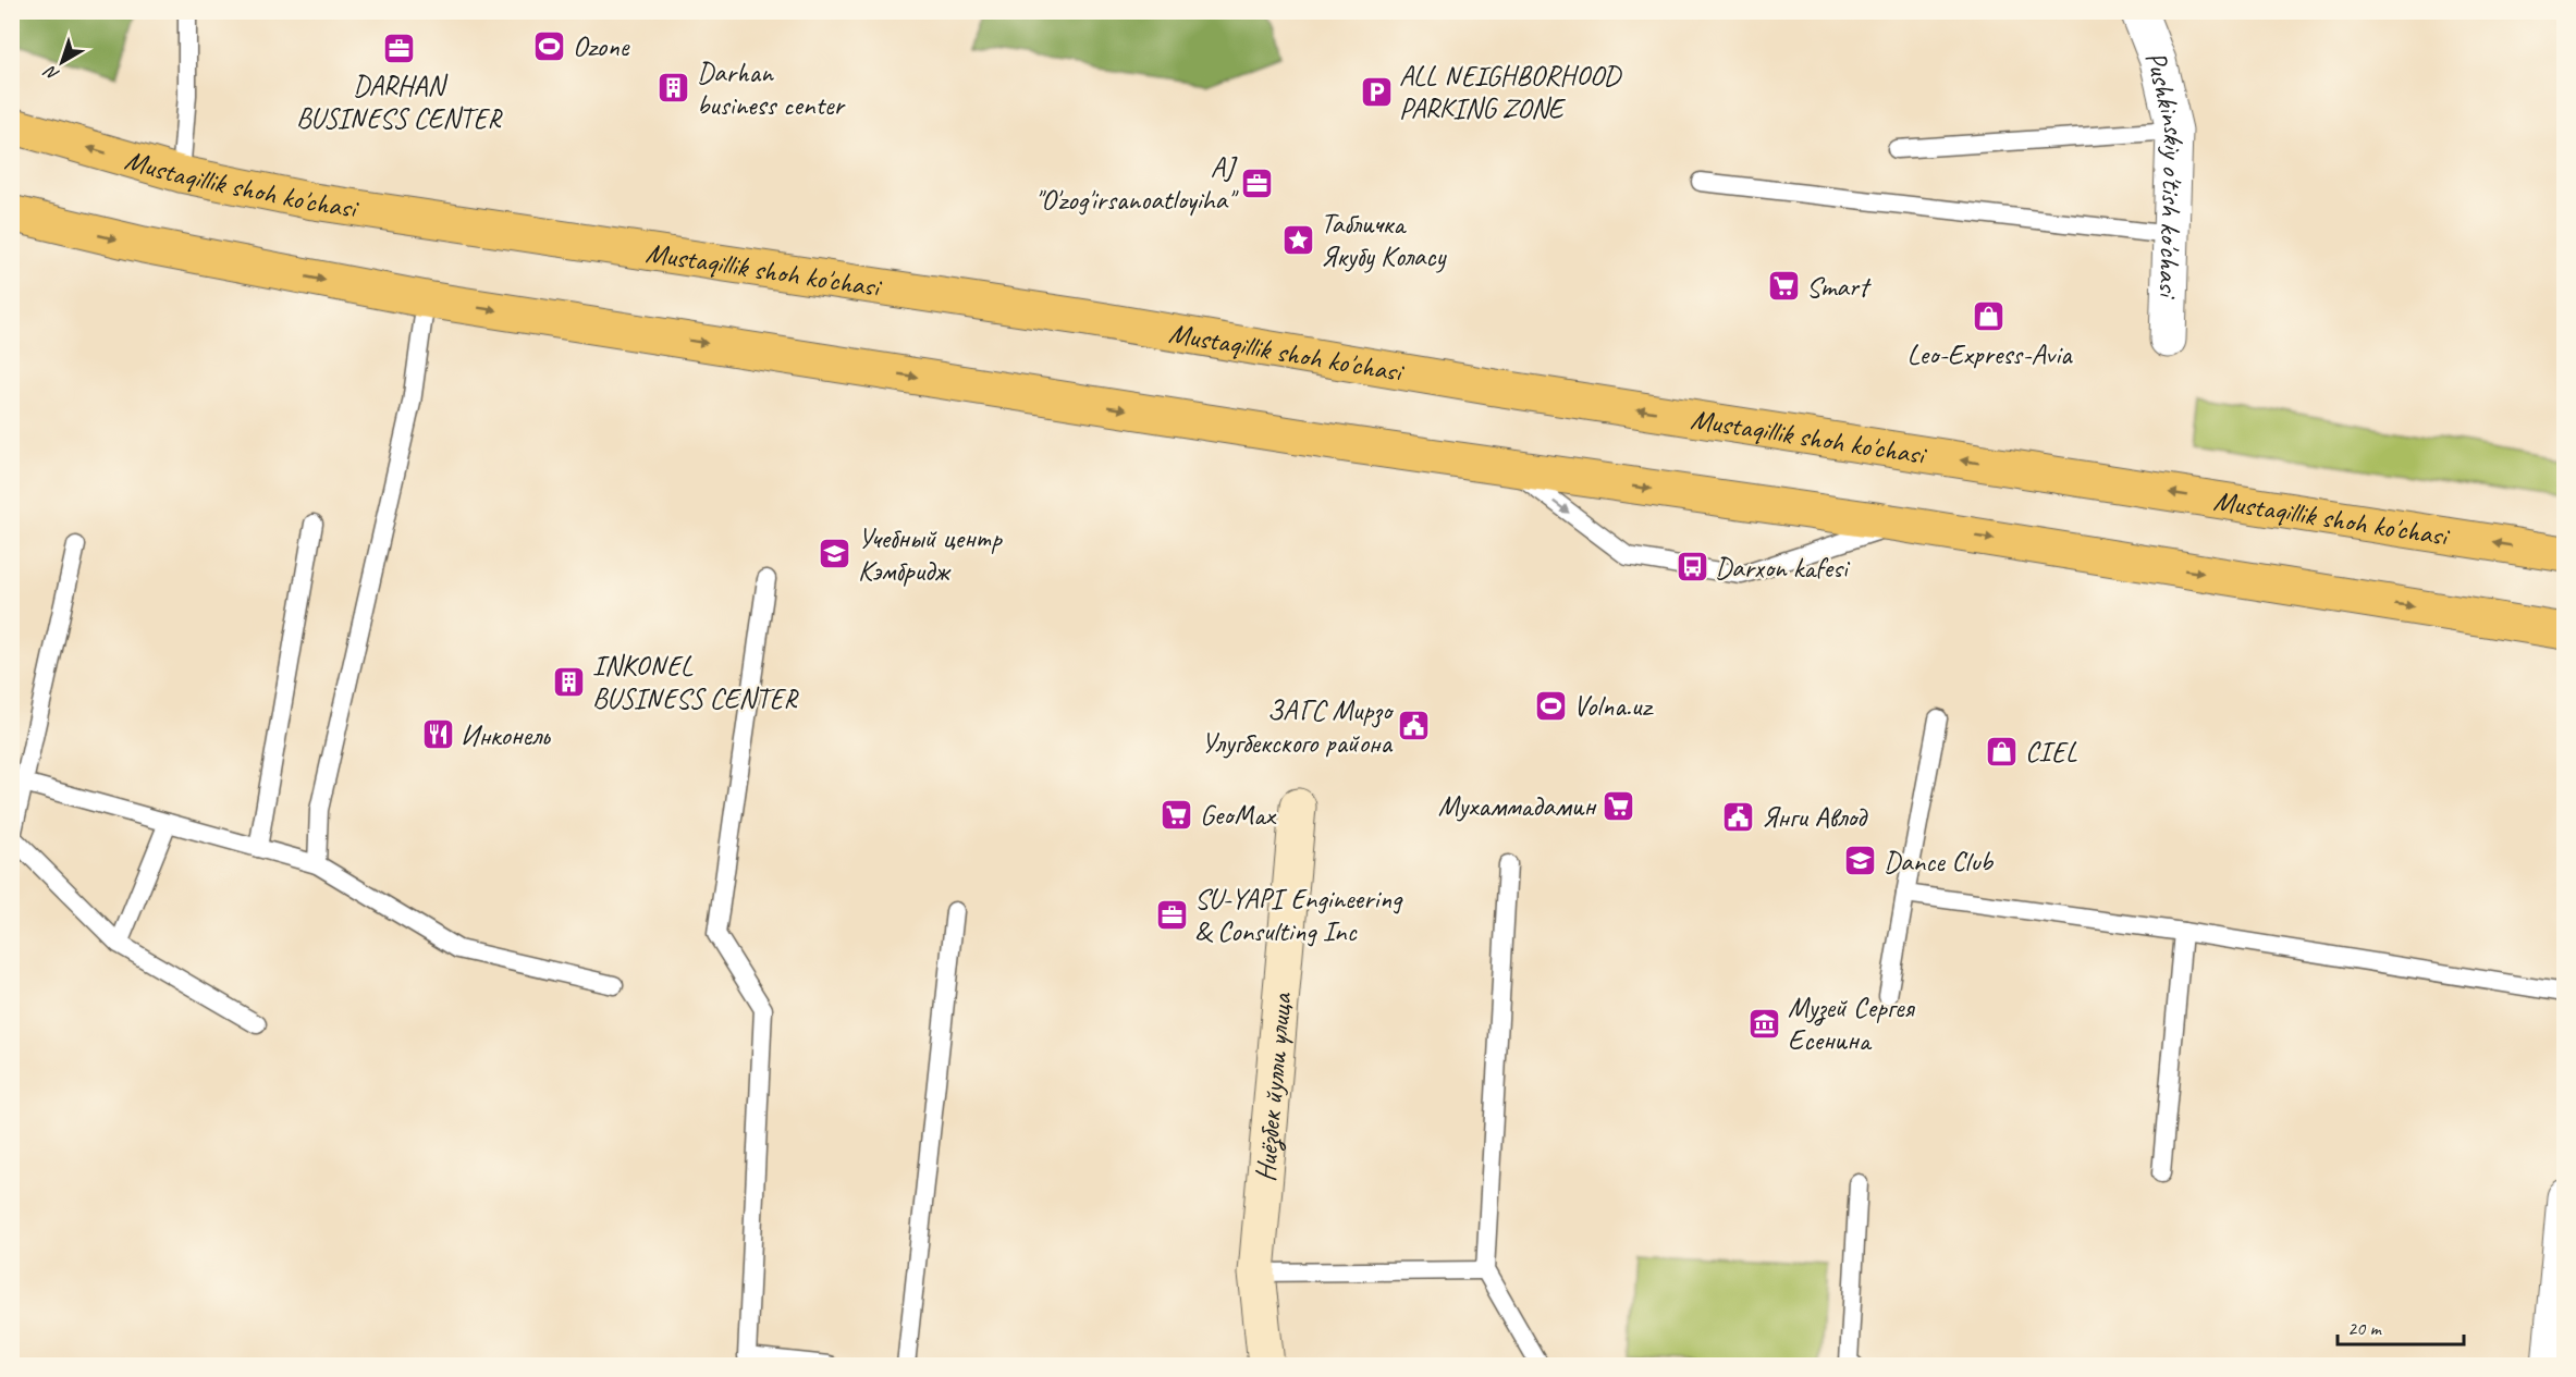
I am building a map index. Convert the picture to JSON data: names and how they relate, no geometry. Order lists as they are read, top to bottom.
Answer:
{
  "streets": {
    "main road": ["Mustaqillik shoh ko'chasi"],
    "street": ["Pushkinskiy o'tish ko'chasi", "Ниёзбек йулли улица"]
  },
  "places": {
    "sports": ["Ozone", "Volna.uz"],
    "office": ["DARHAN BUSINESS CENTER", "AJ \"O'zog'irsanoatloyiha\"", "SU-YAPI Engineering & Consulting Inc"],
    "building": ["Darhan business center", "INKONEL BUSINESS CENTER"],
    "parking": ["ALL NEIGHBORHOOD PARKING ZONE"],
    "place": ["Табличка Якубу Коласу"],
    "supermarket": ["Smart", "Мухаммадамин", "GeoMax"],
    "shop": ["Leo-Express-Avia", "CIEL"],
    "school or university": ["Учебный центр Кэмбридж", "Dance Club"],
    "bus stop": ["Darxon kafesi"],
    "public building": ["ЗАГС Мирзо Улугбекского района", "Янги Авлод"],
    "restaurant": ["Инконель"],
    "museum": ["Музей Сергея Есенина"]
  },
  "scale_bar": "20 m",
  "north": "bottom left"
}
